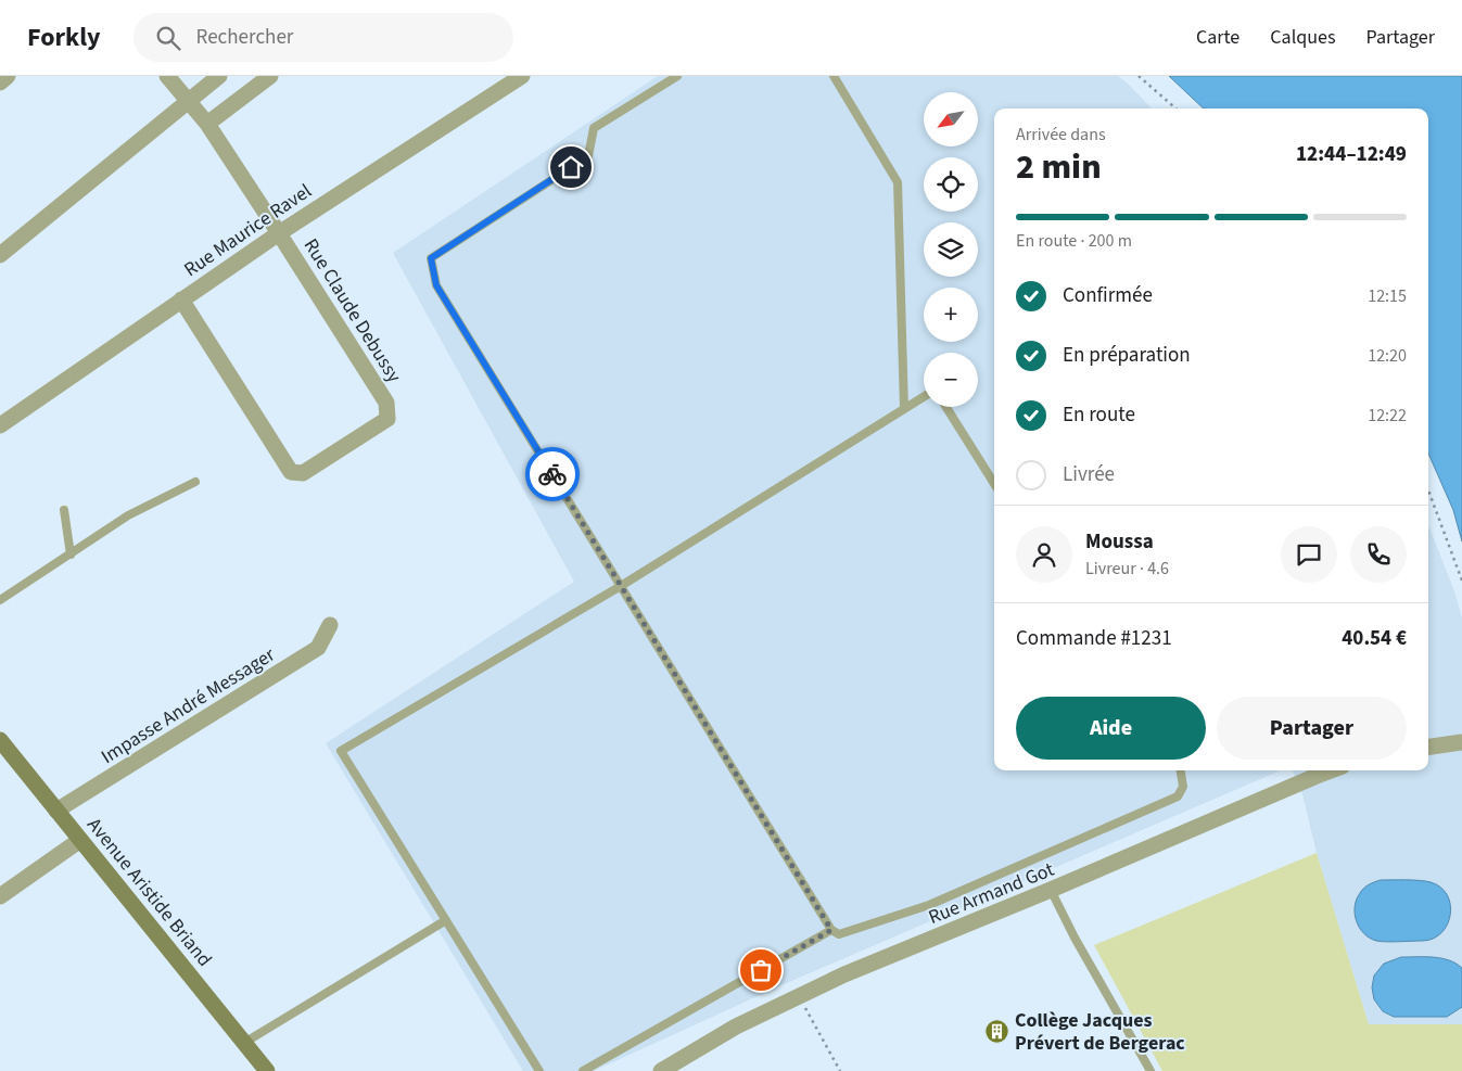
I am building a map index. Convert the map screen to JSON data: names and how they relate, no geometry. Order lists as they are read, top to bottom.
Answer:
{
  "streets": {
    "main road": ["Avenue Aristide Briand"],
    "street": [
      "Rue Maurice Ravel",
      "Rue Claude Debussy",
      "Impasse André Messager",
      "Rue Armand Got"
    ]
  },
  "crossings": [
    ["Rue Maurice Ravel", "Rue Claude Debussy"],
    ["Impasse André Messager", "Avenue Aristide Briand"]
  ],
  "places": {
    "building": ["Collège Jacques Prévert de Bergerac"]
  },
  "north": "bottom left",
  "page": {
    "header": "Forkly",
    "search": "Rechercher",
    "nav": ["Carte", "Calques", "Partager"],
    "map_buttons": ["+", "−"],
    "heading": ["2 min", "Arrivée dans", "12:44–12:49"],
    "panel": [
      "Moussa",
      "Livreur · 4.6",
      "Commande #1231",
      "40.54 €"
    ],
    "bar": "En route · 200 m",
    "list": [
      ["Confirmée", "12:15"],
      ["En préparation", "12:20"],
      ["En route", "12:22"],
      "Livrée"
    ],
    "buttons": ["Aide", "Partager"]
  }
}
